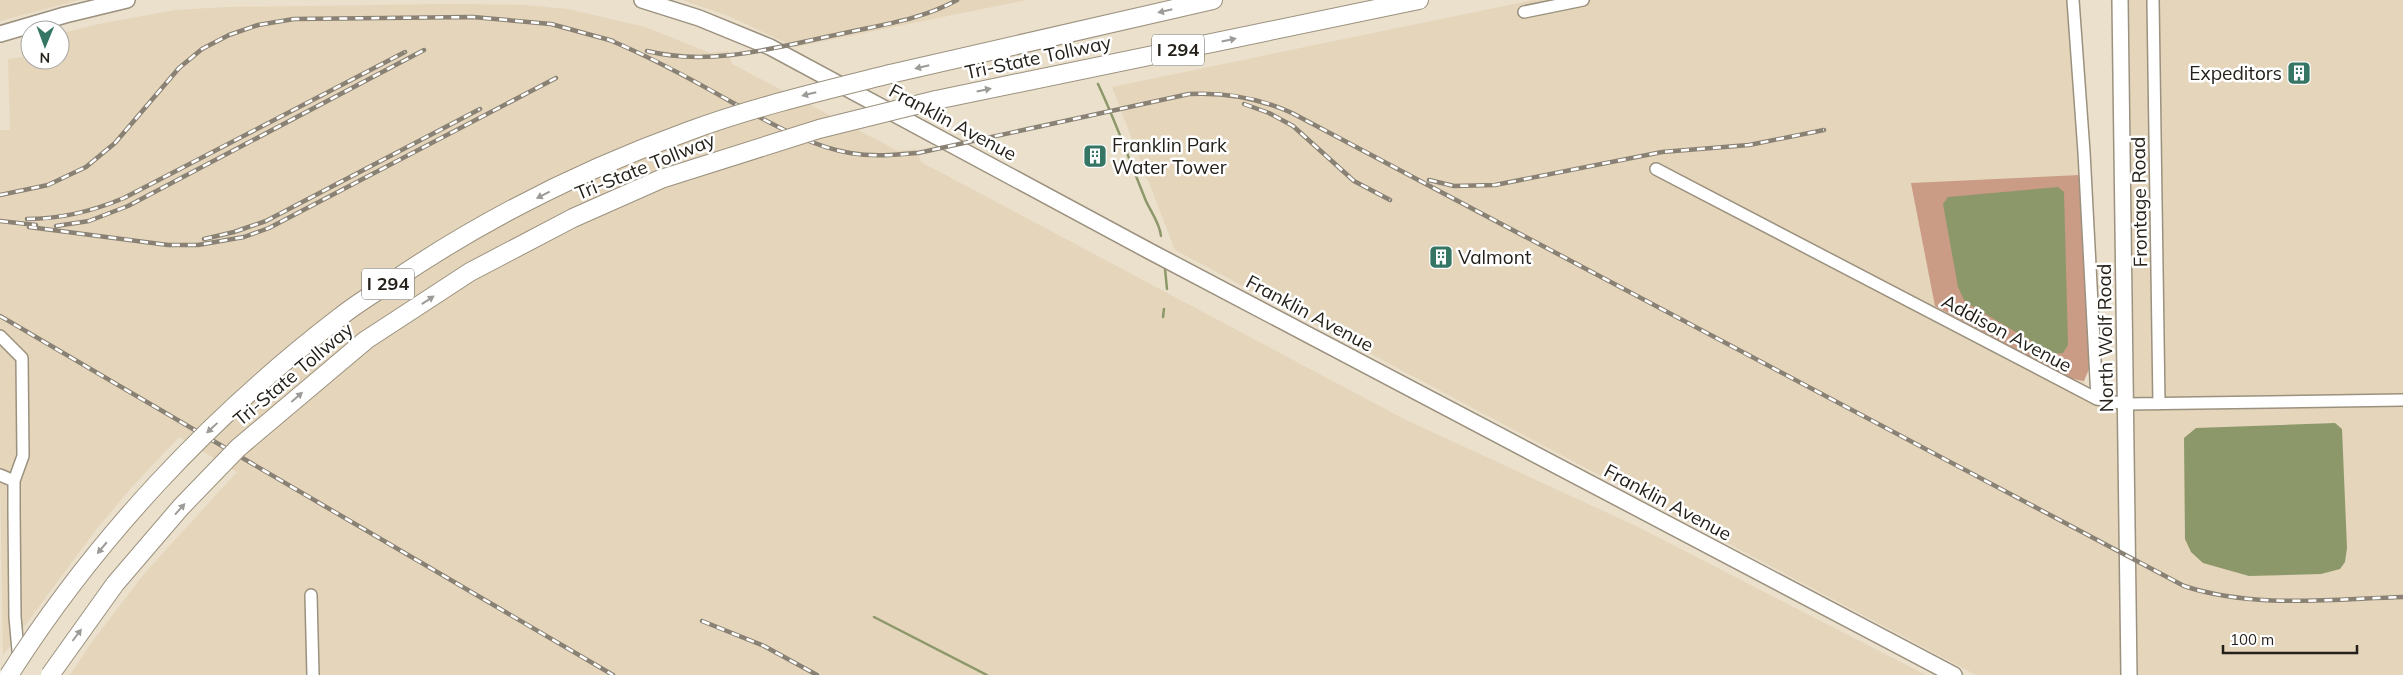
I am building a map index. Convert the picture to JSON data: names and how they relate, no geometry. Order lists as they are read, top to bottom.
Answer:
{
  "streets": {
    "highway": ["I 294", "Tri-State Tollway"],
    "main road": ["Franklin Avenue", "North Wolf Road"],
    "street": ["Frontage Road", "Addison Avenue"]
  },
  "crossings": [
    ["Frontage Road", "Addison Avenue"],
    ["Addison Avenue", "North Wolf Road"]
  ],
  "places": {
    "building": ["Expeditors", "Franklin Park Water Tower", "Valmont"]
  },
  "scale_bar": "100 m",
  "north": "bottom"
}
